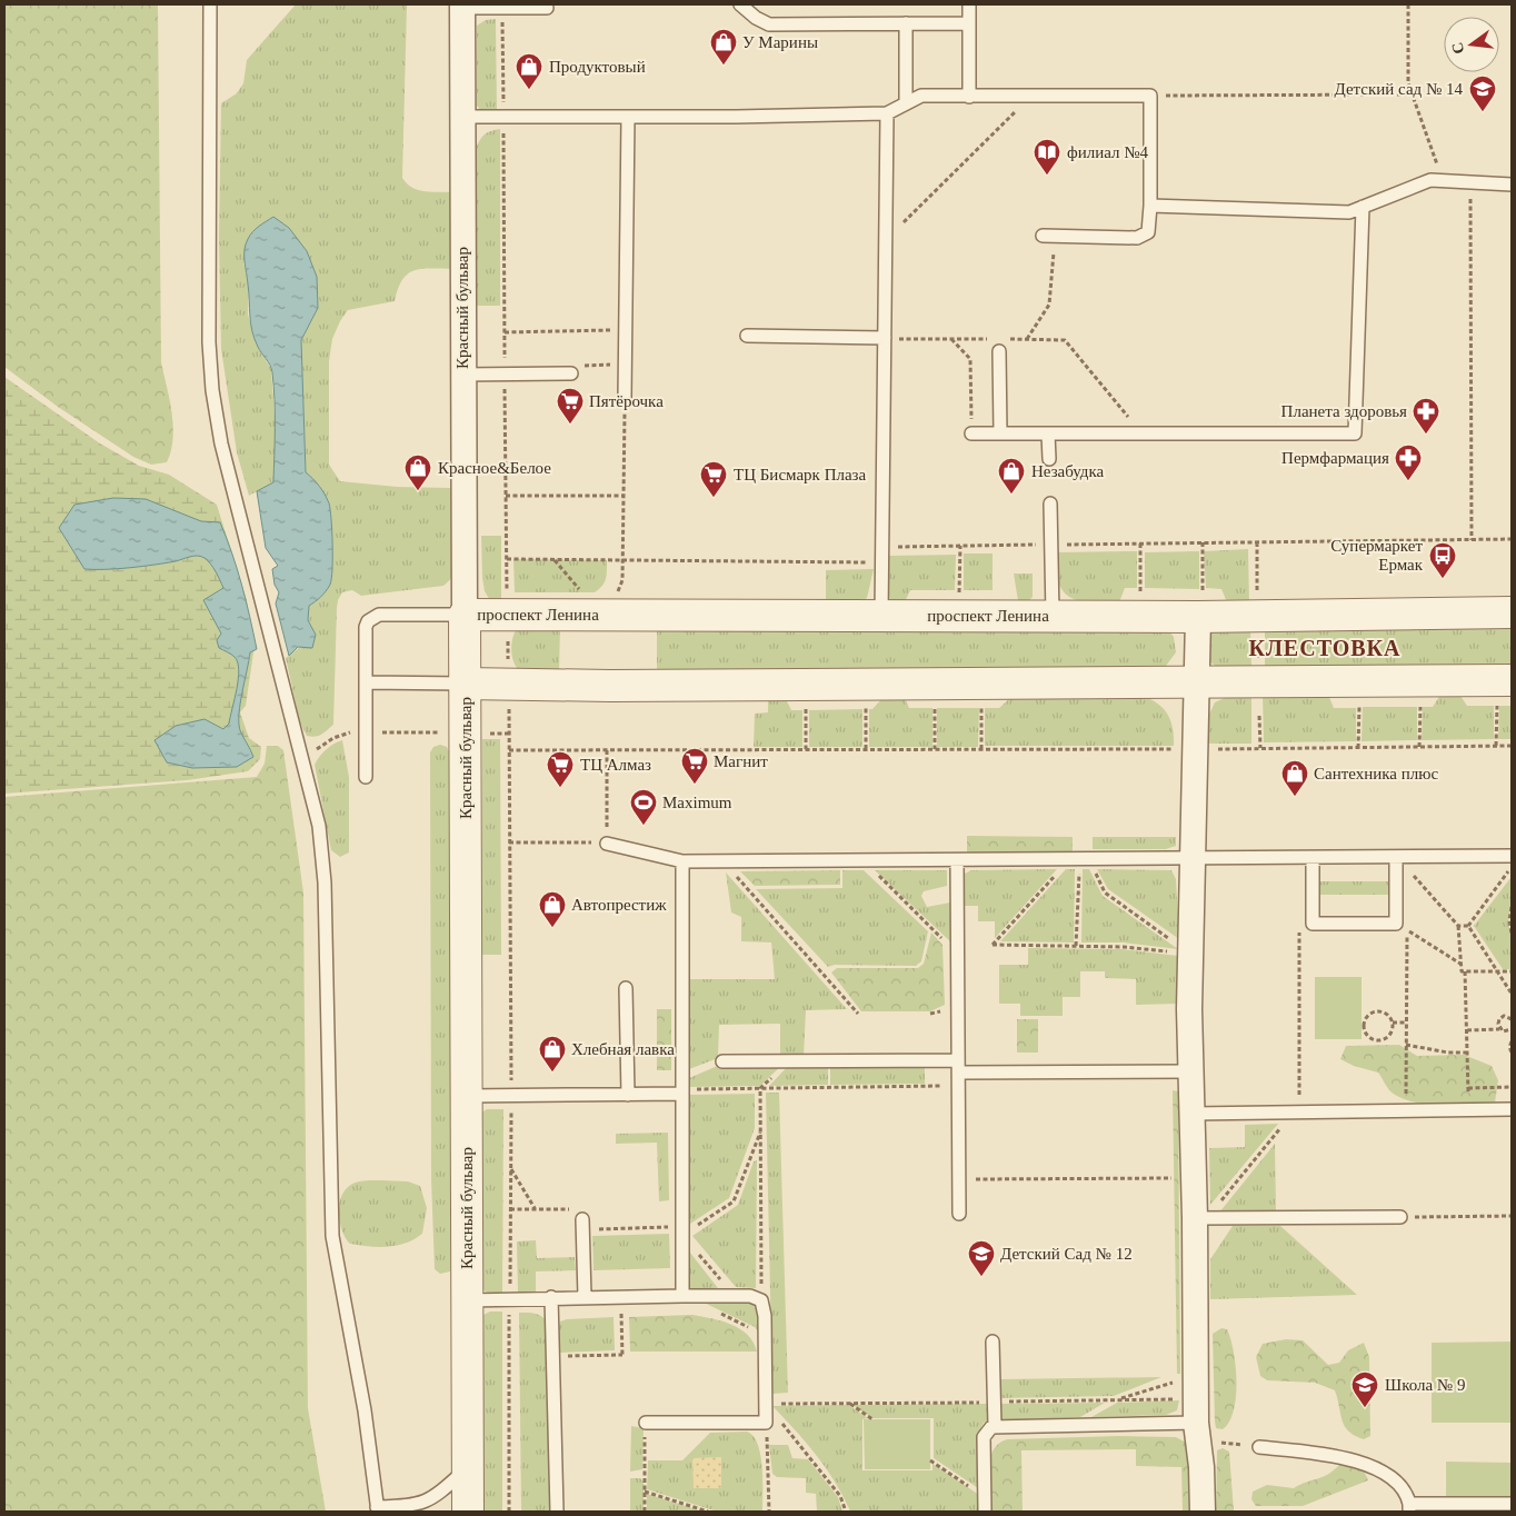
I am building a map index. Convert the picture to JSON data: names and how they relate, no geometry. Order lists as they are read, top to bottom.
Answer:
{
  "streets": {
    "street": ["Красный бульвар", "проспект Ленина"]
  },
  "crossings": [
    ["Красный бульвар", "проспект Ленина"]
  ],
  "districts": ["КЛЕСТОВКА"],
  "places": {
    "shop": [
      "У Марины",
      "Продуктовый",
      "Красное&Белое",
      "Незабудка",
      "Сантехника плюс",
      "Автопрестиж",
      "Хлебная лавка"
    ],
    "school or university": ["Детский сад № 14", "Детский Сад № 12", "Школа № 9"],
    "library": ["филиал №4"],
    "supermarket": [
      "Пятёрочка",
      "ТЦ Бисмарк Плаза",
      "Магнит",
      "ТЦ Алмаз"
    ],
    "pharmacy": ["Планета здоровья", "Пермфармация"],
    "bus stop": ["Супермаркет Ермак"],
    "sports": ["Maximum"]
  },
  "north": "left"
}
